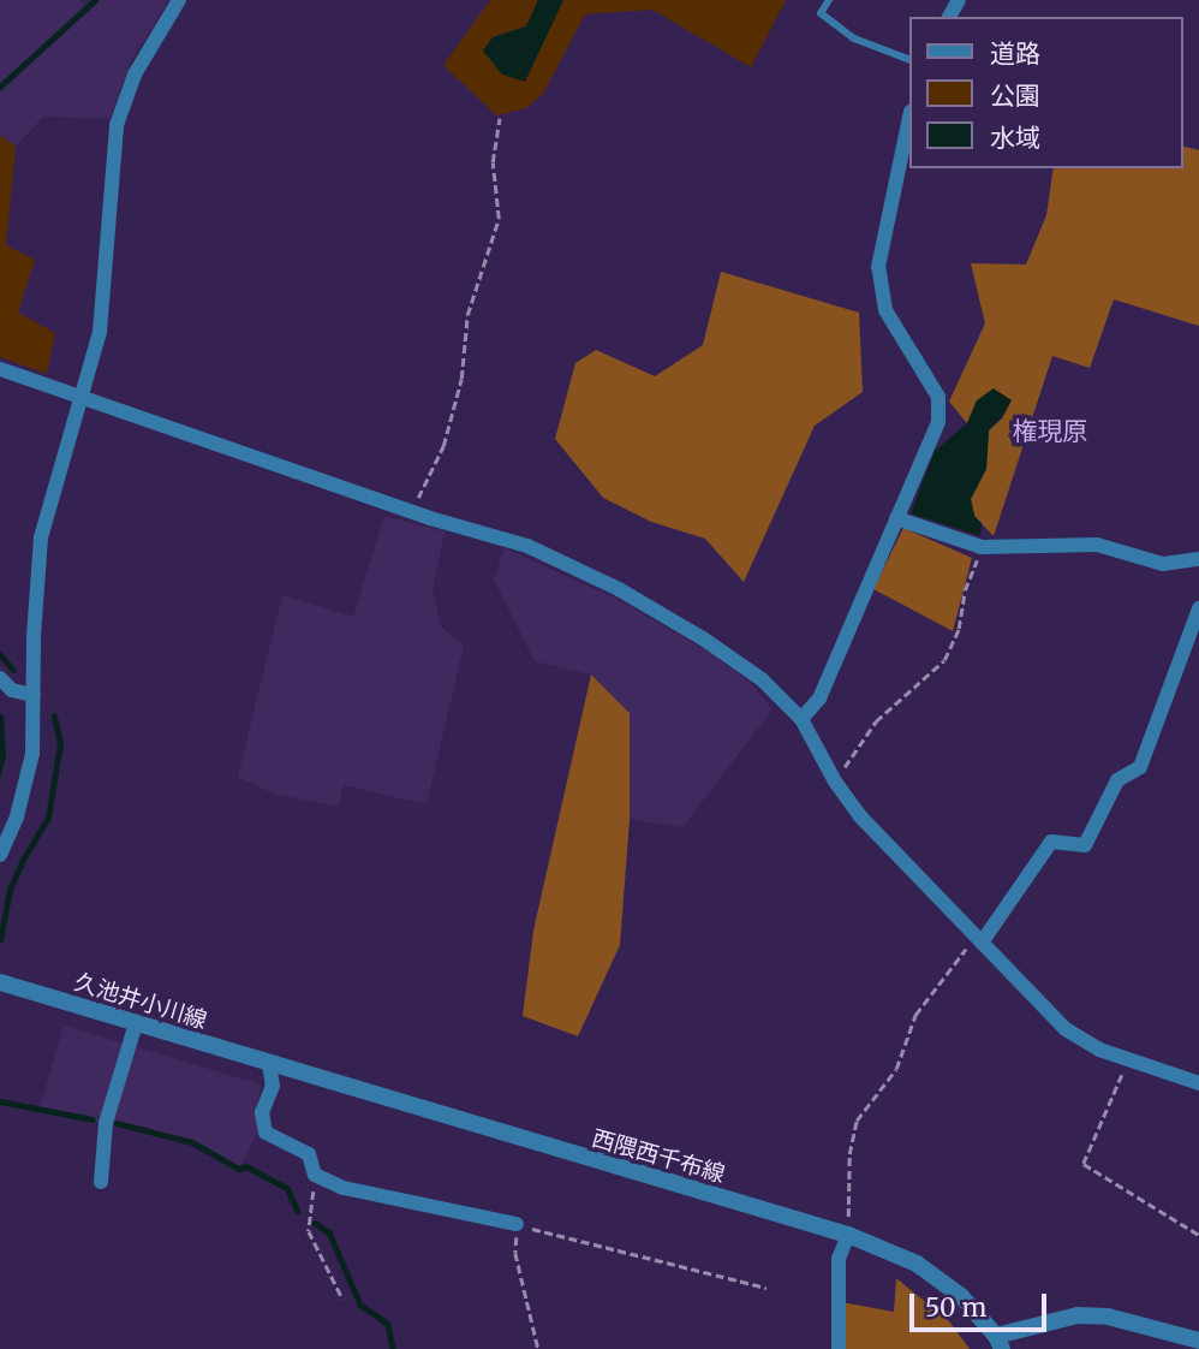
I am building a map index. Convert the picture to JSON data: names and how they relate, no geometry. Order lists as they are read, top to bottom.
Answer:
{
  "streets": {
    "street": ["久池井小川線", "西隈西千布線"]
  },
  "crossings": [
    ["久池井小川線", "西隈西千布線"]
  ],
  "districts": ["権現原"],
  "legend": ["道路", "公園", "水域"],
  "scale_bar": "50 m"
}
